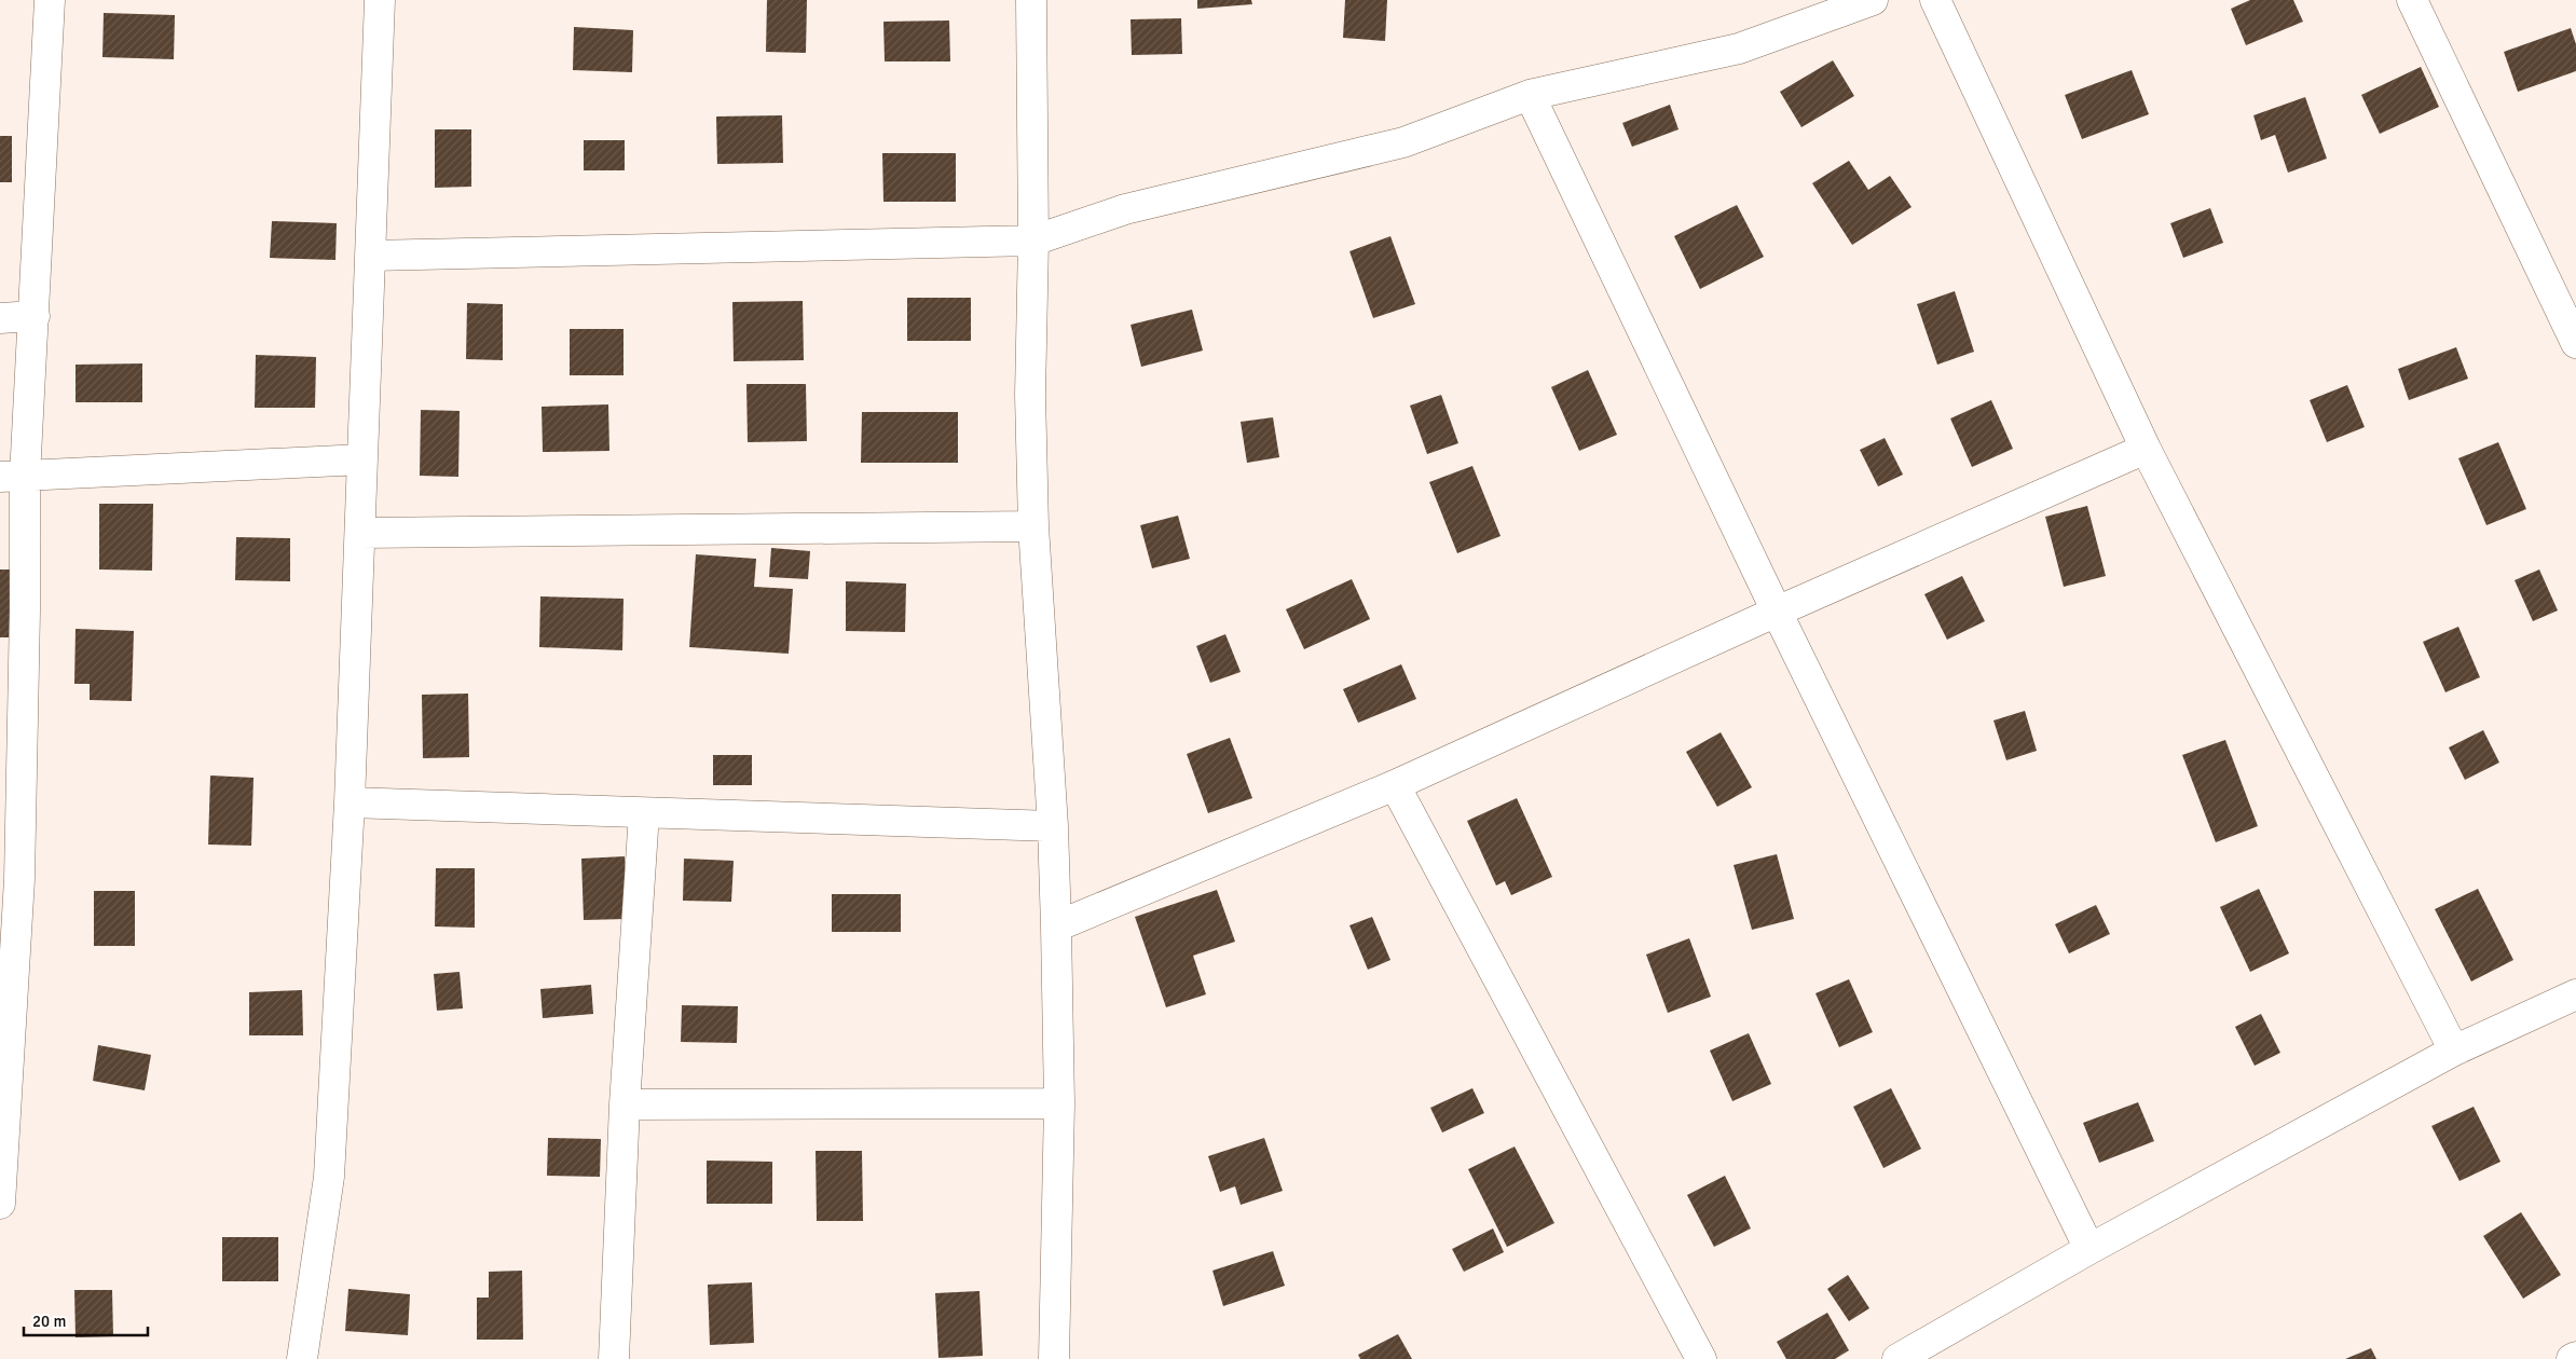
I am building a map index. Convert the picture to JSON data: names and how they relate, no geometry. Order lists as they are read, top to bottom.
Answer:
{
  "scale_bar": "20 m"
}
